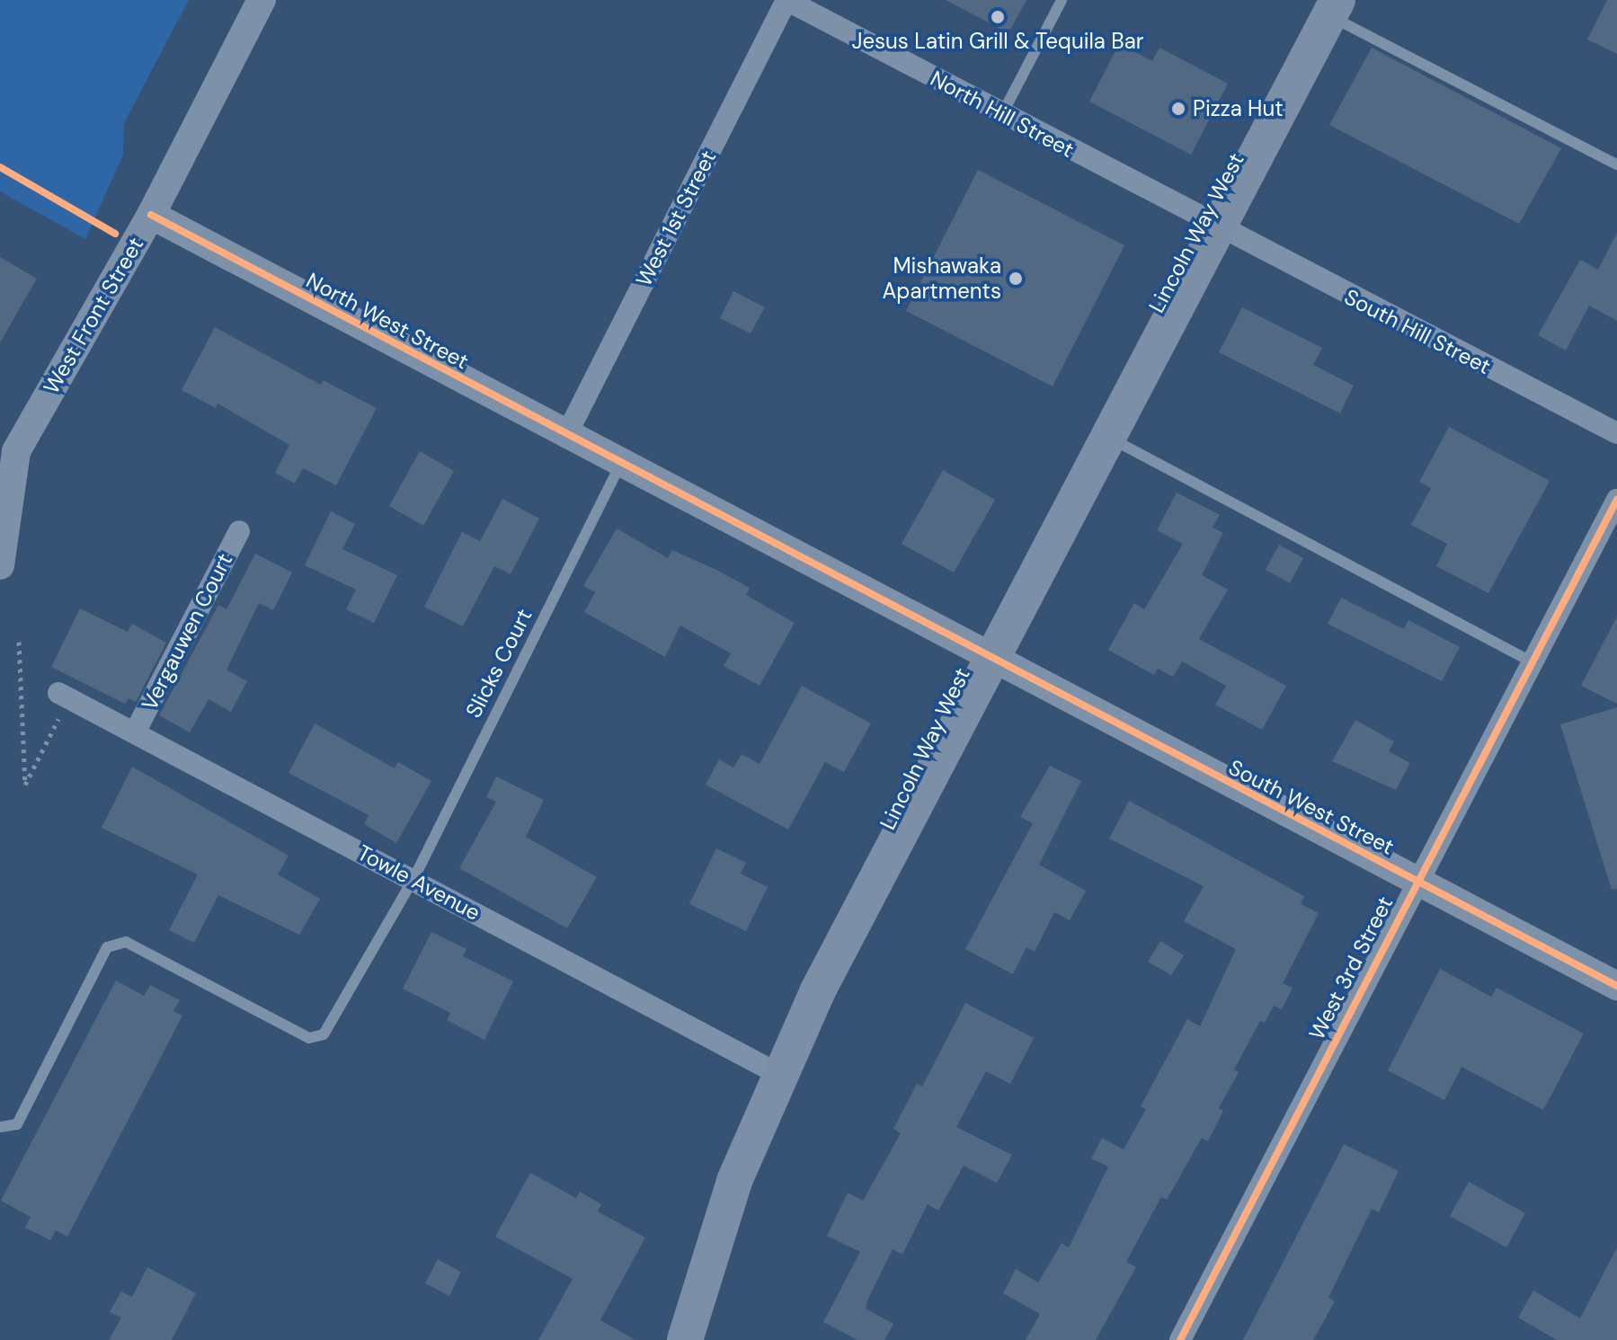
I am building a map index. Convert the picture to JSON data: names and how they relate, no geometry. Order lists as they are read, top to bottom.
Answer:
{
  "streets": {
    "main road": ["Lincoln Way West"],
    "street": [
      "North Hill Street",
      "West 1st Street",
      "West Front Street",
      "North West Street",
      "South Hill Street",
      "Vergauwen Court",
      "South West Street",
      "Towle Avenue",
      "West 3rd Street"
    ],
    "lane": ["Slicks Court"]
  },
  "crossings": [
    ["North Hill Street", "West 1st Street"],
    ["North Hill Street", "Lincoln Way West"],
    ["North Hill Street", "South Hill Street"],
    ["West 1st Street", "North West Street"],
    ["Lincoln Way West", "North West Street"],
    ["Lincoln Way West", "South Hill Street"],
    ["Lincoln Way West", "South West Street"],
    ["Lincoln Way West", "Towle Avenue"],
    ["West Front Street", "North West Street"],
    ["North West Street", "Slicks Court"],
    ["North West Street", "South West Street"],
    ["Vergauwen Court", "Towle Avenue"],
    ["Slicks Court", "Towle Avenue"],
    ["South West Street", "West 3rd Street"]
  ],
  "places": ["Jesus Latin Grill & Tequila Bar", "Pizza Hut", "Mishawaka Apartments"]
}
